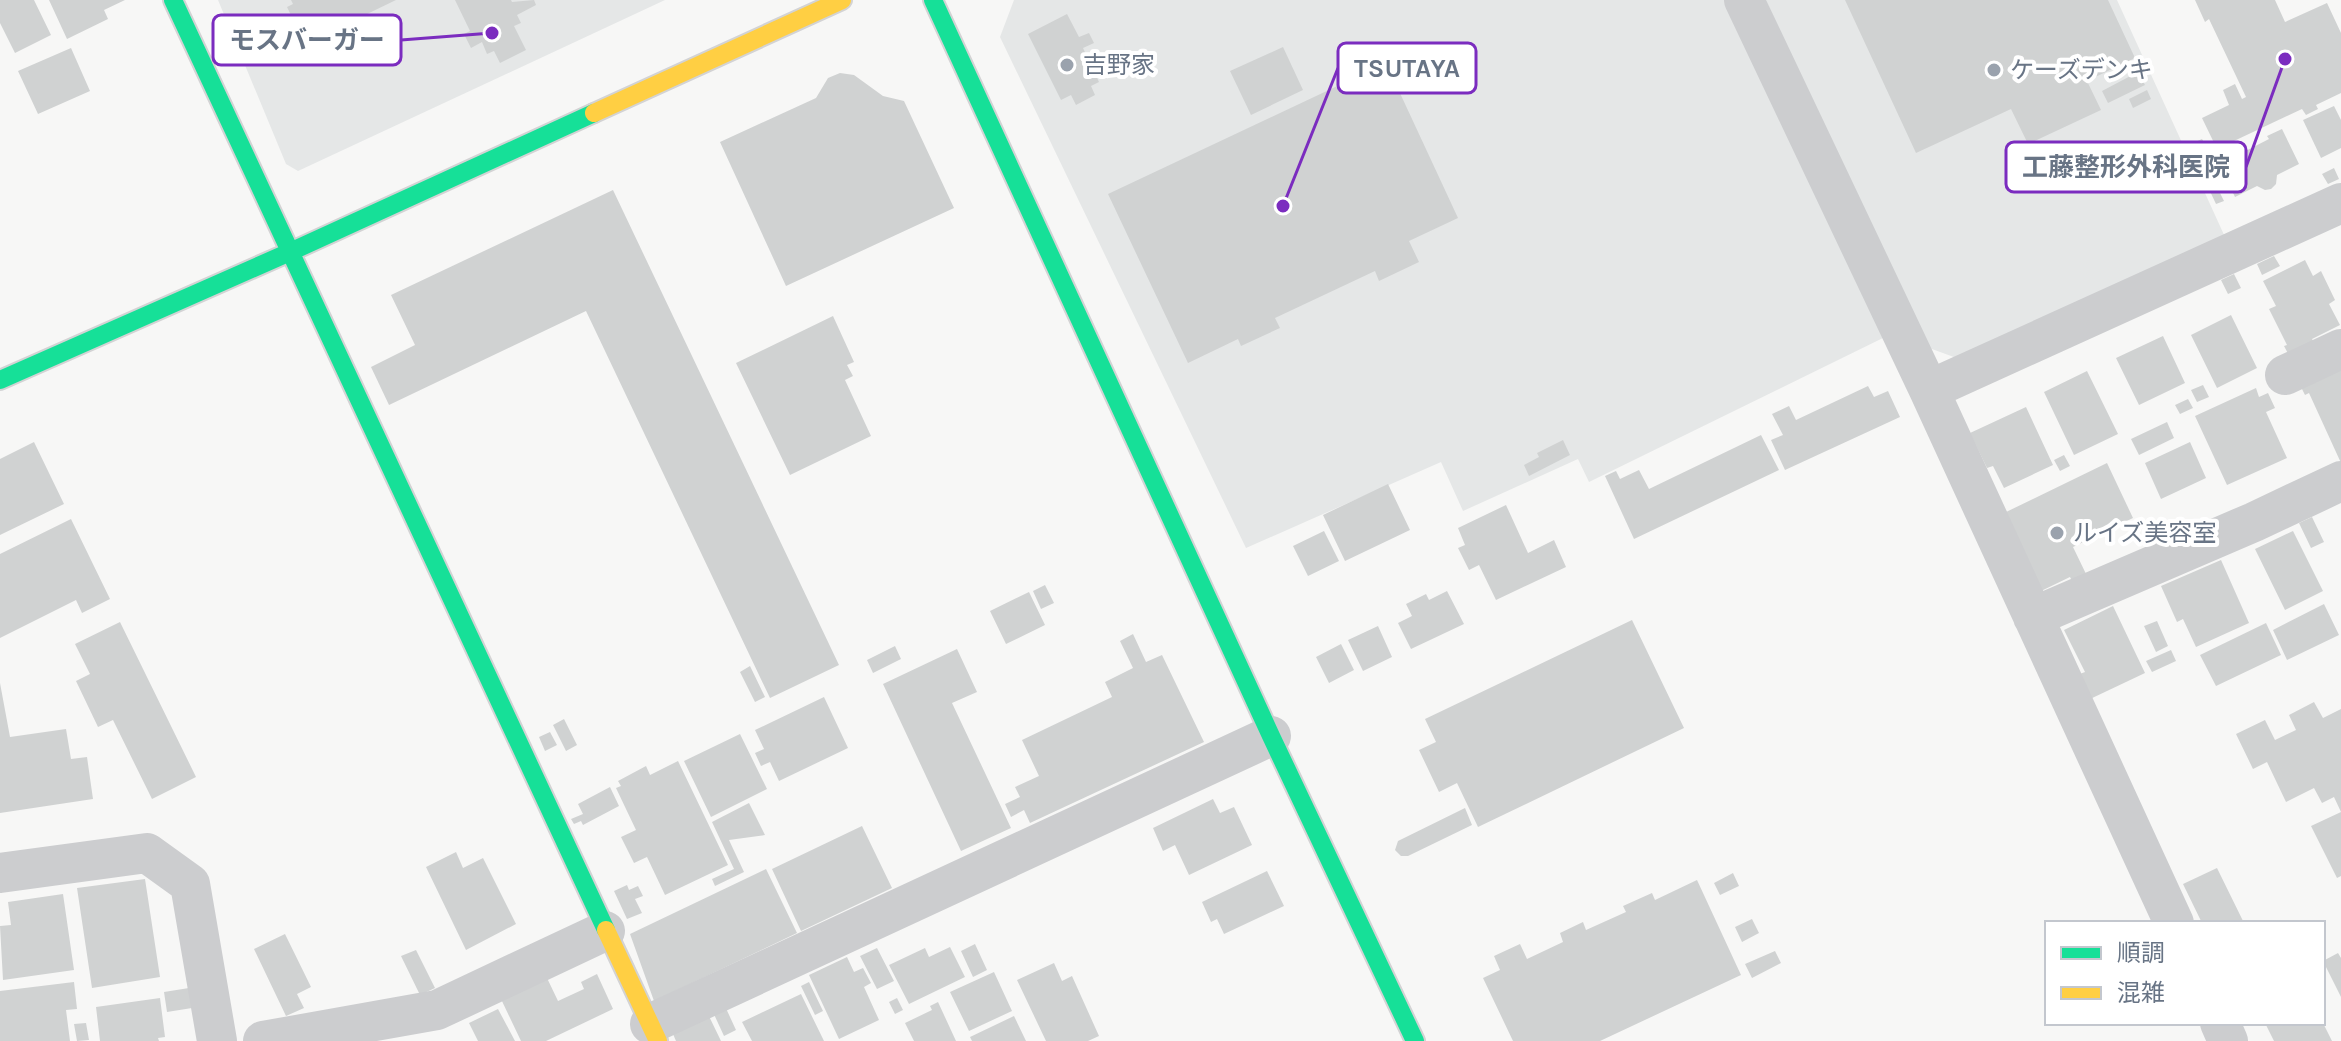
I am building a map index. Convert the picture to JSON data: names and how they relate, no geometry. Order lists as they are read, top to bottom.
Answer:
{
  "places": [
    "モスバーガー",
    "工藤整形外科医院",
    "吉野家",
    "ケーズデンキ",
    "TSUTAYA",
    "ルイズ美容室"
  ],
  "legend": ["順調", "混雑"]
}
